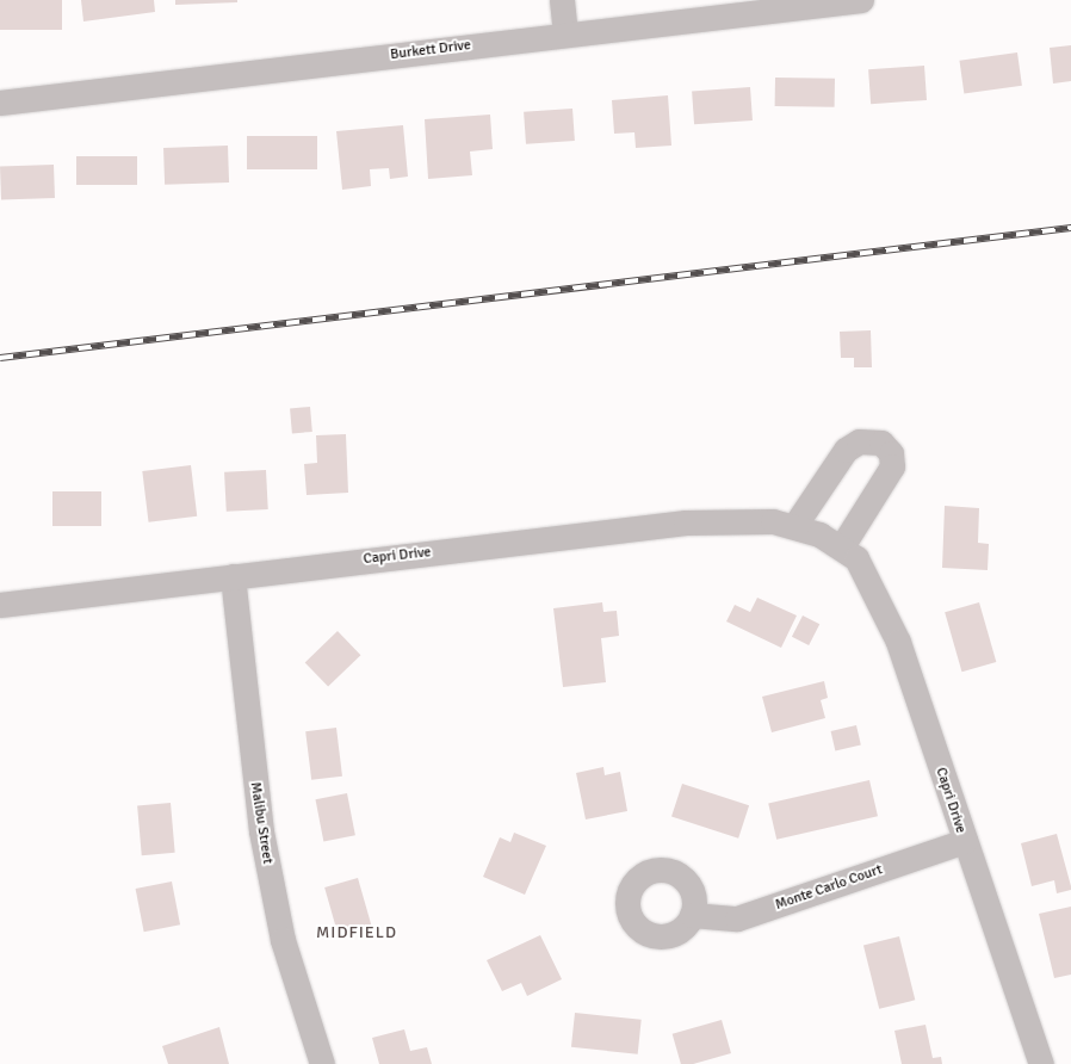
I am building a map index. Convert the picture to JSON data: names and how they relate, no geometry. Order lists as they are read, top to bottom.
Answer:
{
  "streets": {
    "street": [
      "Burkett Drive",
      "Capri Drive",
      "Malibu Street",
      "Monte Carlo Court"
    ]
  },
  "crossings": [
    ["Capri Drive", "Malibu Street"],
    ["Capri Drive", "Monte Carlo Court"]
  ],
  "districts": ["MIDFIELD"]
}
